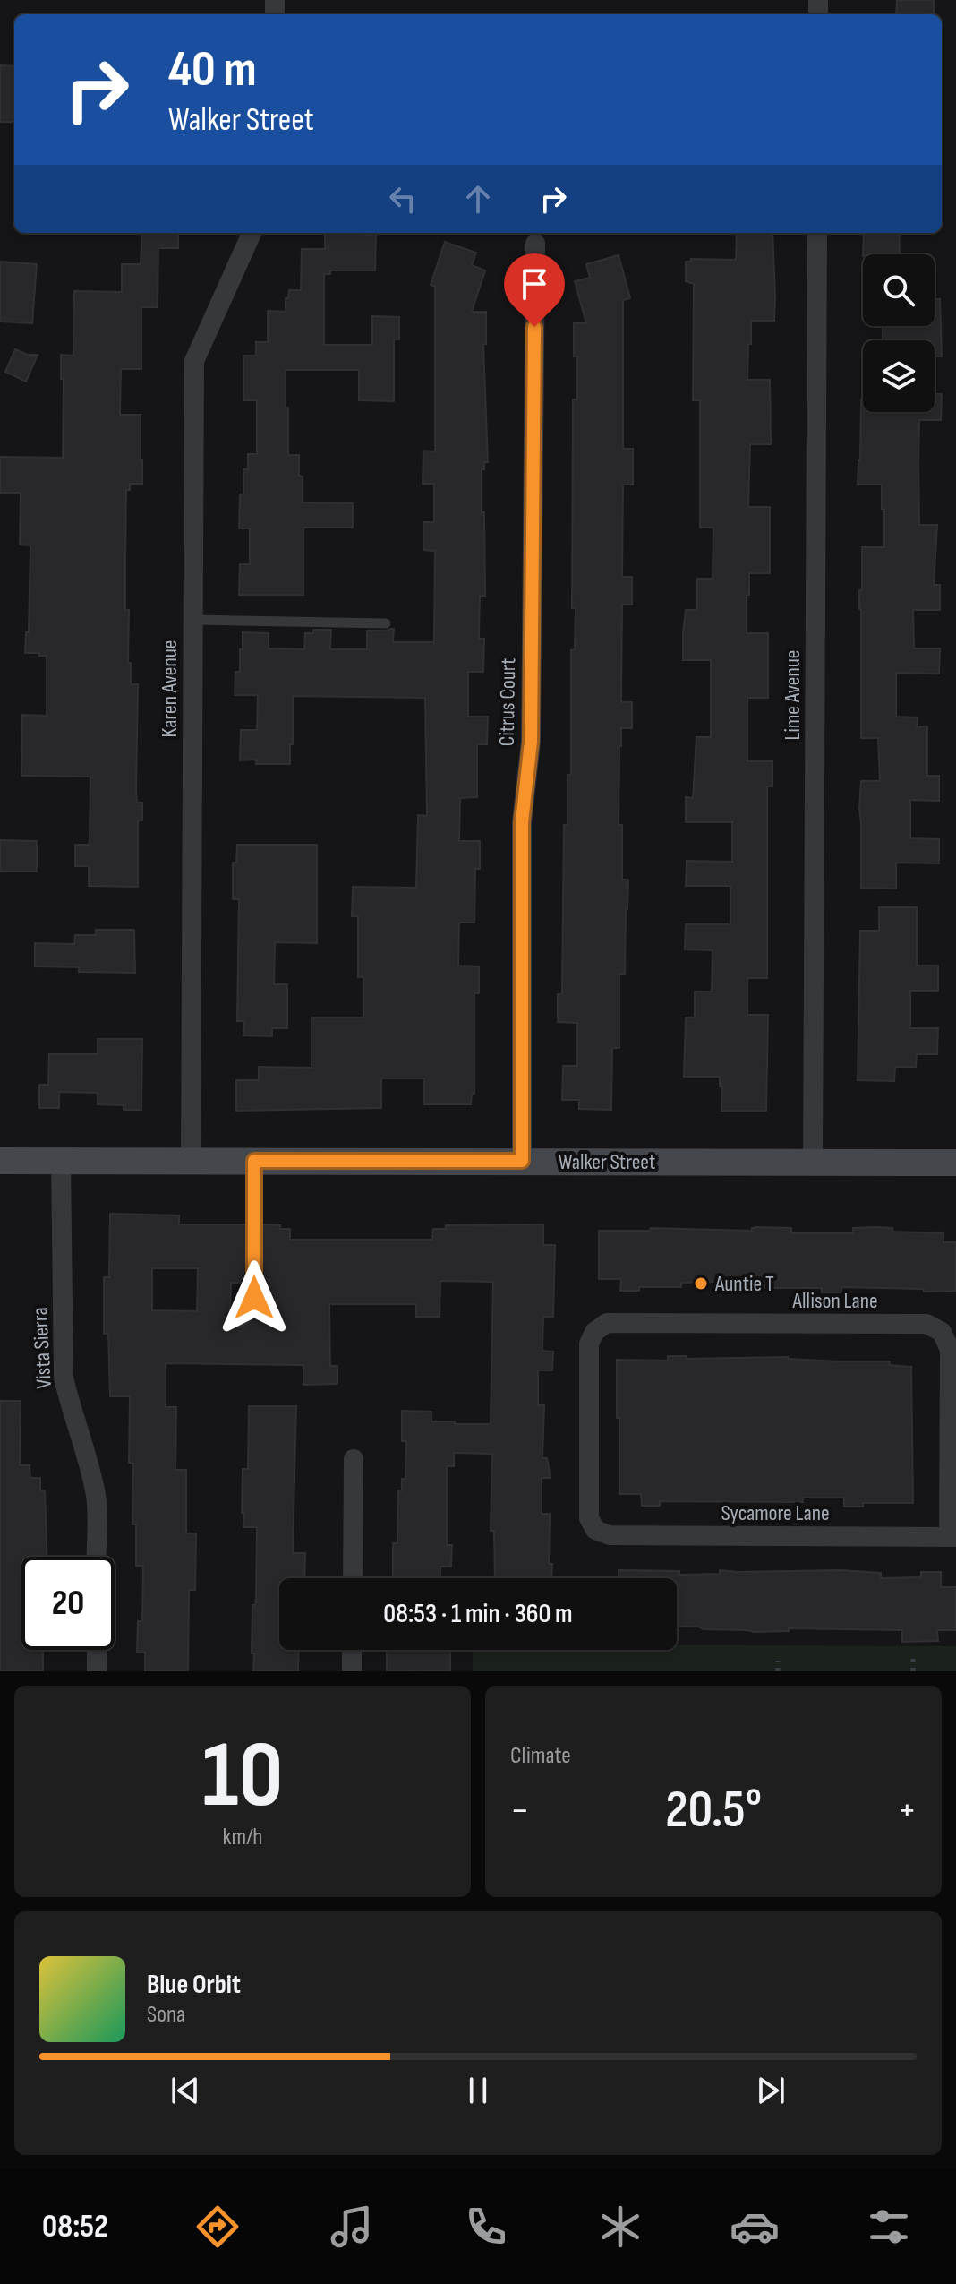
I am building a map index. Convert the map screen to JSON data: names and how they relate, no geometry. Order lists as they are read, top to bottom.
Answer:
{
  "streets": {
    "main road": ["Walker Street"],
    "street": [
      "Karen Avenue",
      "Lime Avenue",
      "Citrus Court",
      "Allison Lane",
      "Vista Sierra",
      "Sycamore Lane"
    ]
  },
  "crossings": [
    ["Karen Avenue", "Walker Street"],
    ["Lime Avenue", "Walker Street"],
    ["Citrus Court", "Walker Street"],
    ["Walker Street", "Vista Sierra"],
    ["Allison Lane", "Sycamore Lane"]
  ],
  "places": ["Auntie T"],
  "page": {
    "turn": ["40 m", "Walker Street"],
    "limit": "20",
    "trip": "08:53 · 1 min · 360 m",
    "tile": [
      ["10", "km/h"],
      "Climate"
    ],
    "heat": ["−", "20.5°", "+"],
    "song": ["Blue Orbit", "Sona"],
    "tabs": "08:52"
  }
}
